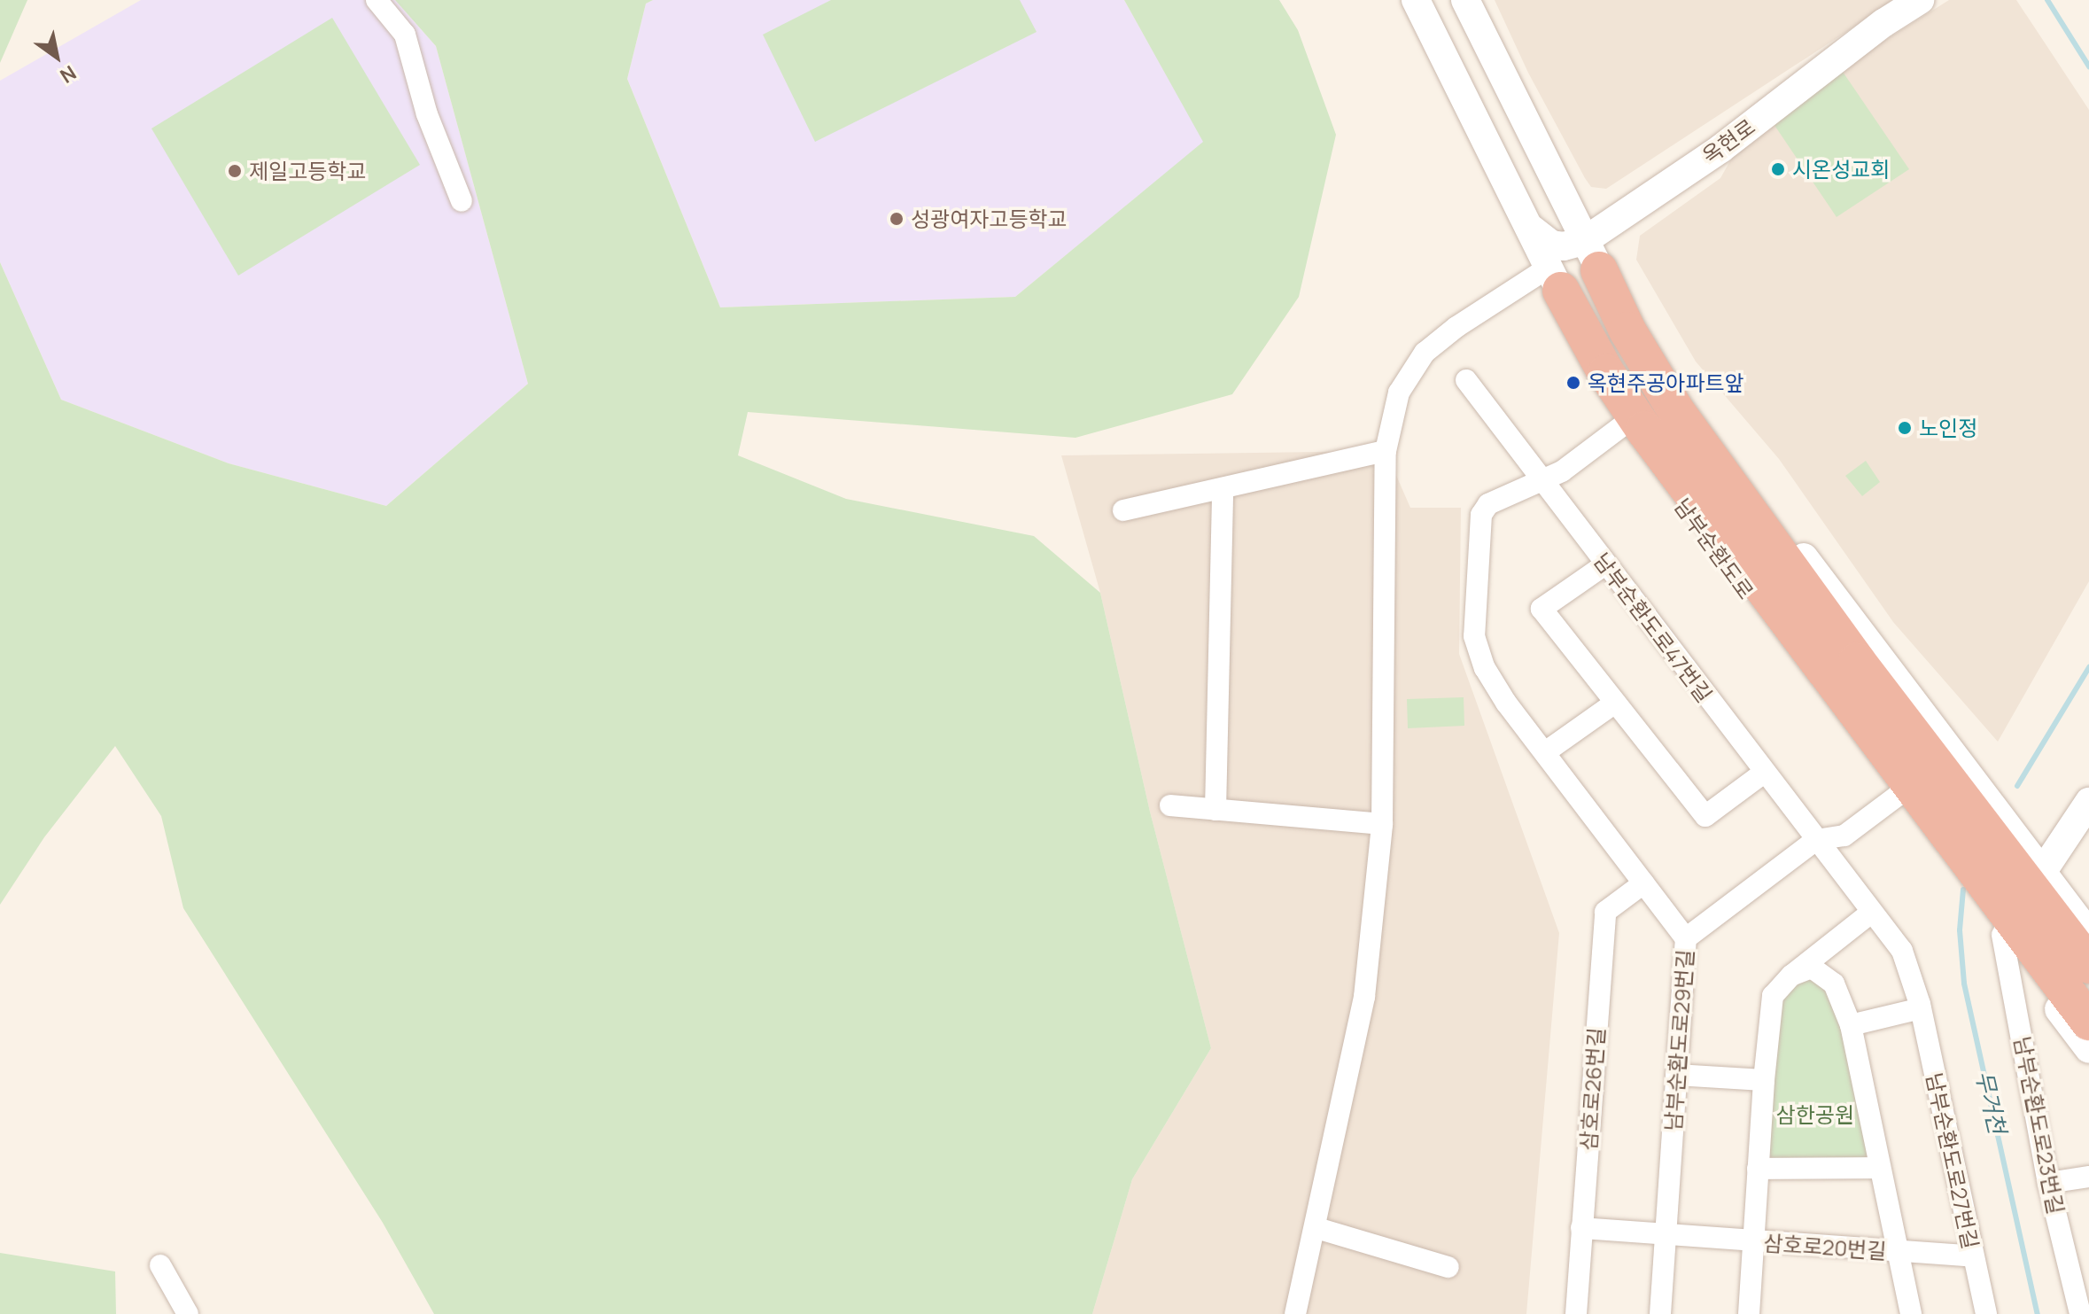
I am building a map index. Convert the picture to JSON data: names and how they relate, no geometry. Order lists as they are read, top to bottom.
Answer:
{
  "streets": {
    "main road": ["옥현로", "남부순환도로"],
    "street": [
      "남부순환도로47번길",
      "남부순환도로29번길",
      "삼호로26번길",
      "남부순환도로23번길",
      "남부순환도로27번길",
      "삼호로20번길"
    ]
  },
  "crossings": [
    ["남부순환도로", "남부순환도로29번길"],
    ["남부순환도로", "남부순환도로23번길"],
    ["남부순환도로47번길", "남부순환도로29번길"],
    ["남부순환도로47번길", "남부순환도로27번길"],
    ["남부순환도로47번길", "삼호로20번길"],
    ["남부순환도로27번길", "삼호로20번길"]
  ],
  "water": ["무거천"],
  "parks": ["삼한공원"],
  "places": [
    "시온성교회",
    "제일고등학교",
    "성광여자고등학교",
    "옥현주공아파트앞",
    "노인정"
  ],
  "north": "bottom right"
}
